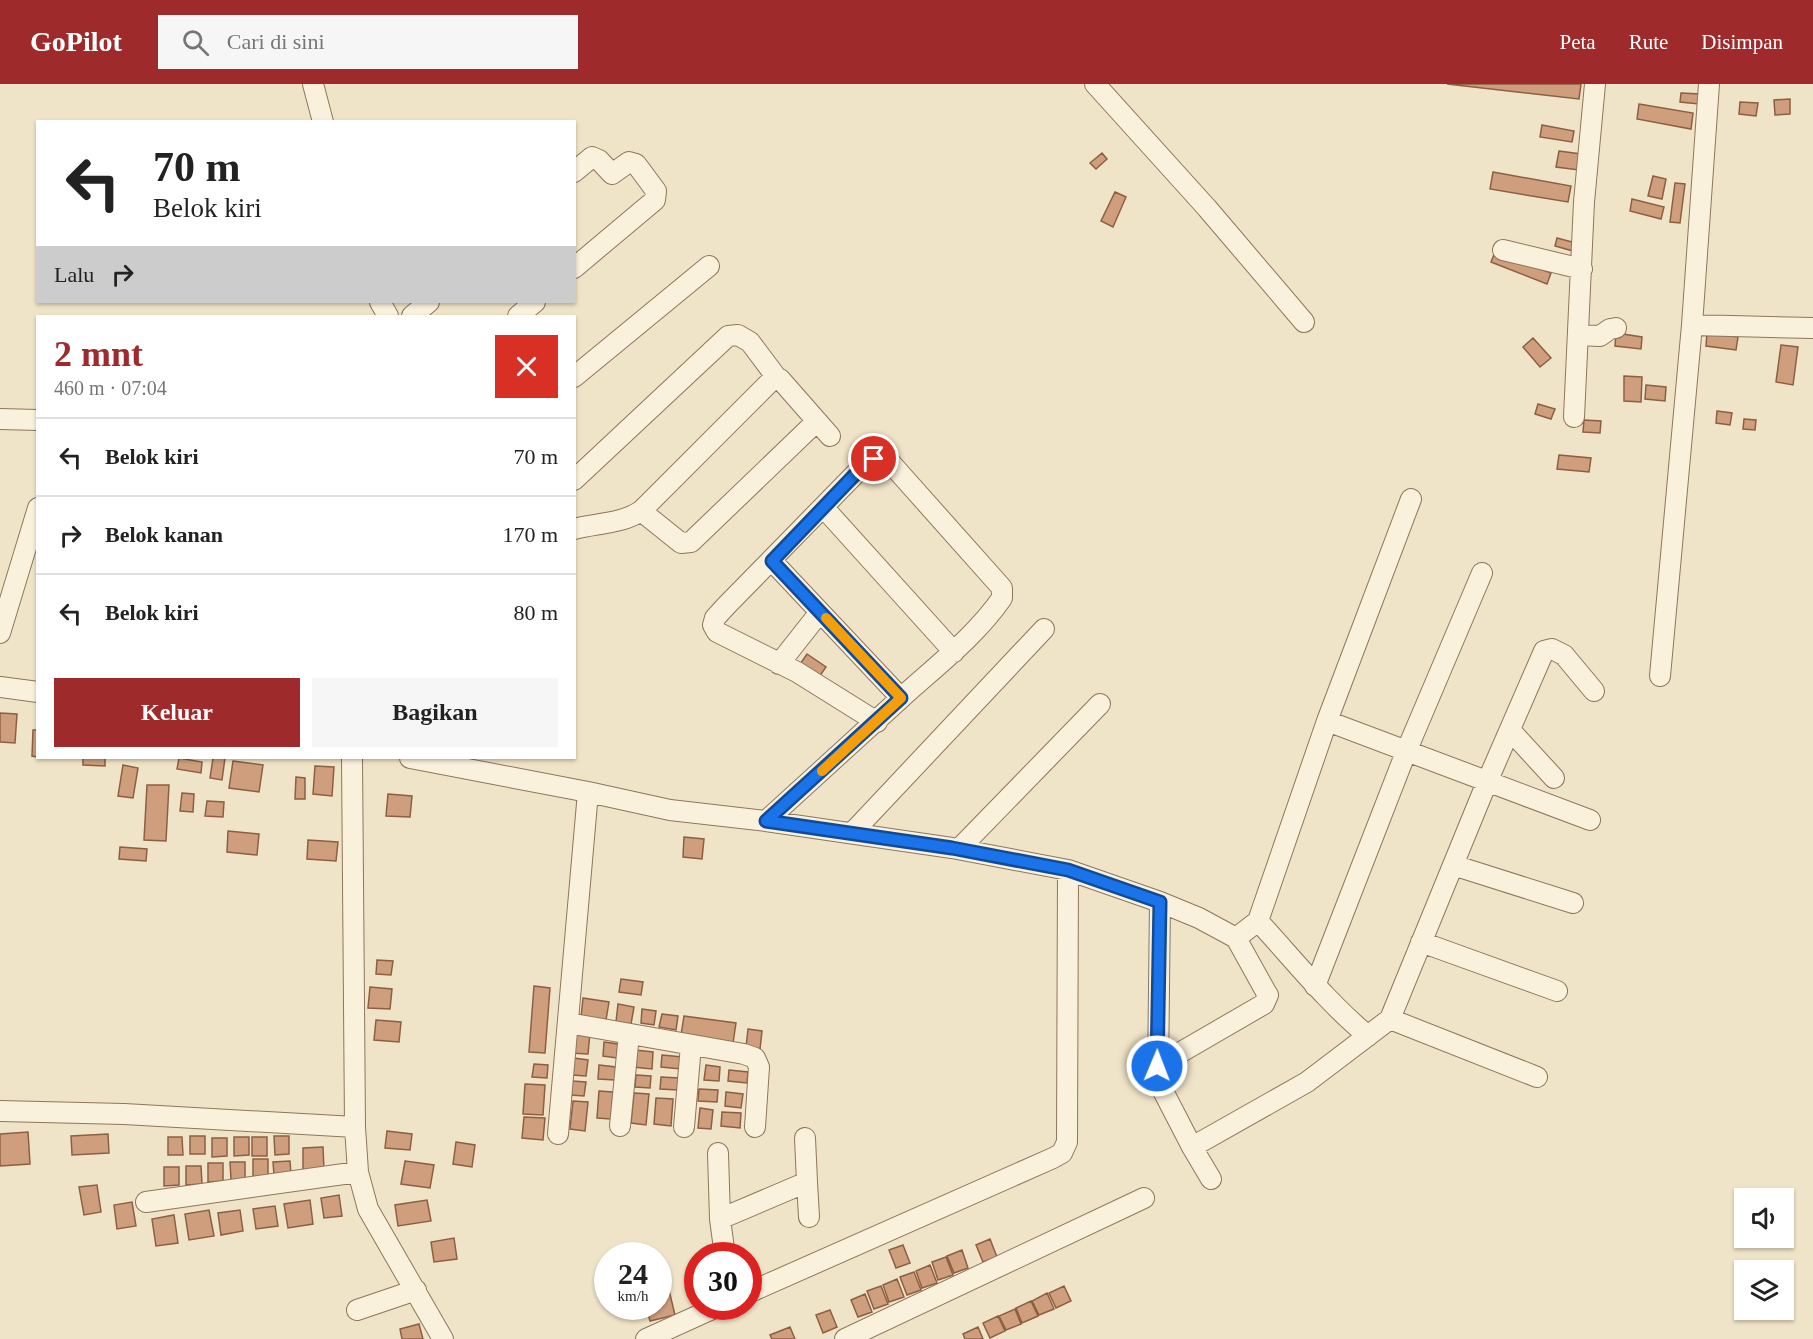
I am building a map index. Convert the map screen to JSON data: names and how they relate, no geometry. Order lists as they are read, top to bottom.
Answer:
{
  "page": {
    "header": "GoPilot",
    "search": "Cari di sini",
    "nav": ["Peta", "Rute", "Disimpan"],
    "turn": ["70 m", "Belok kiri"],
    "then": "Lalu",
    "heading": ["2 mnt", "460 m · 07:04"],
    "list": [
      {
        "name": "Belok kiri",
        "value": "70 m"
      },
      {
        "name": "Belok kanan",
        "value": "170 m"
      },
      {
        "name": "Belok kiri",
        "value": "80 m"
      }
    ],
    "buttons": ["Keluar", "Bagikan"],
    "speed": "24 km/h",
    "limit": "30"
  }
}
